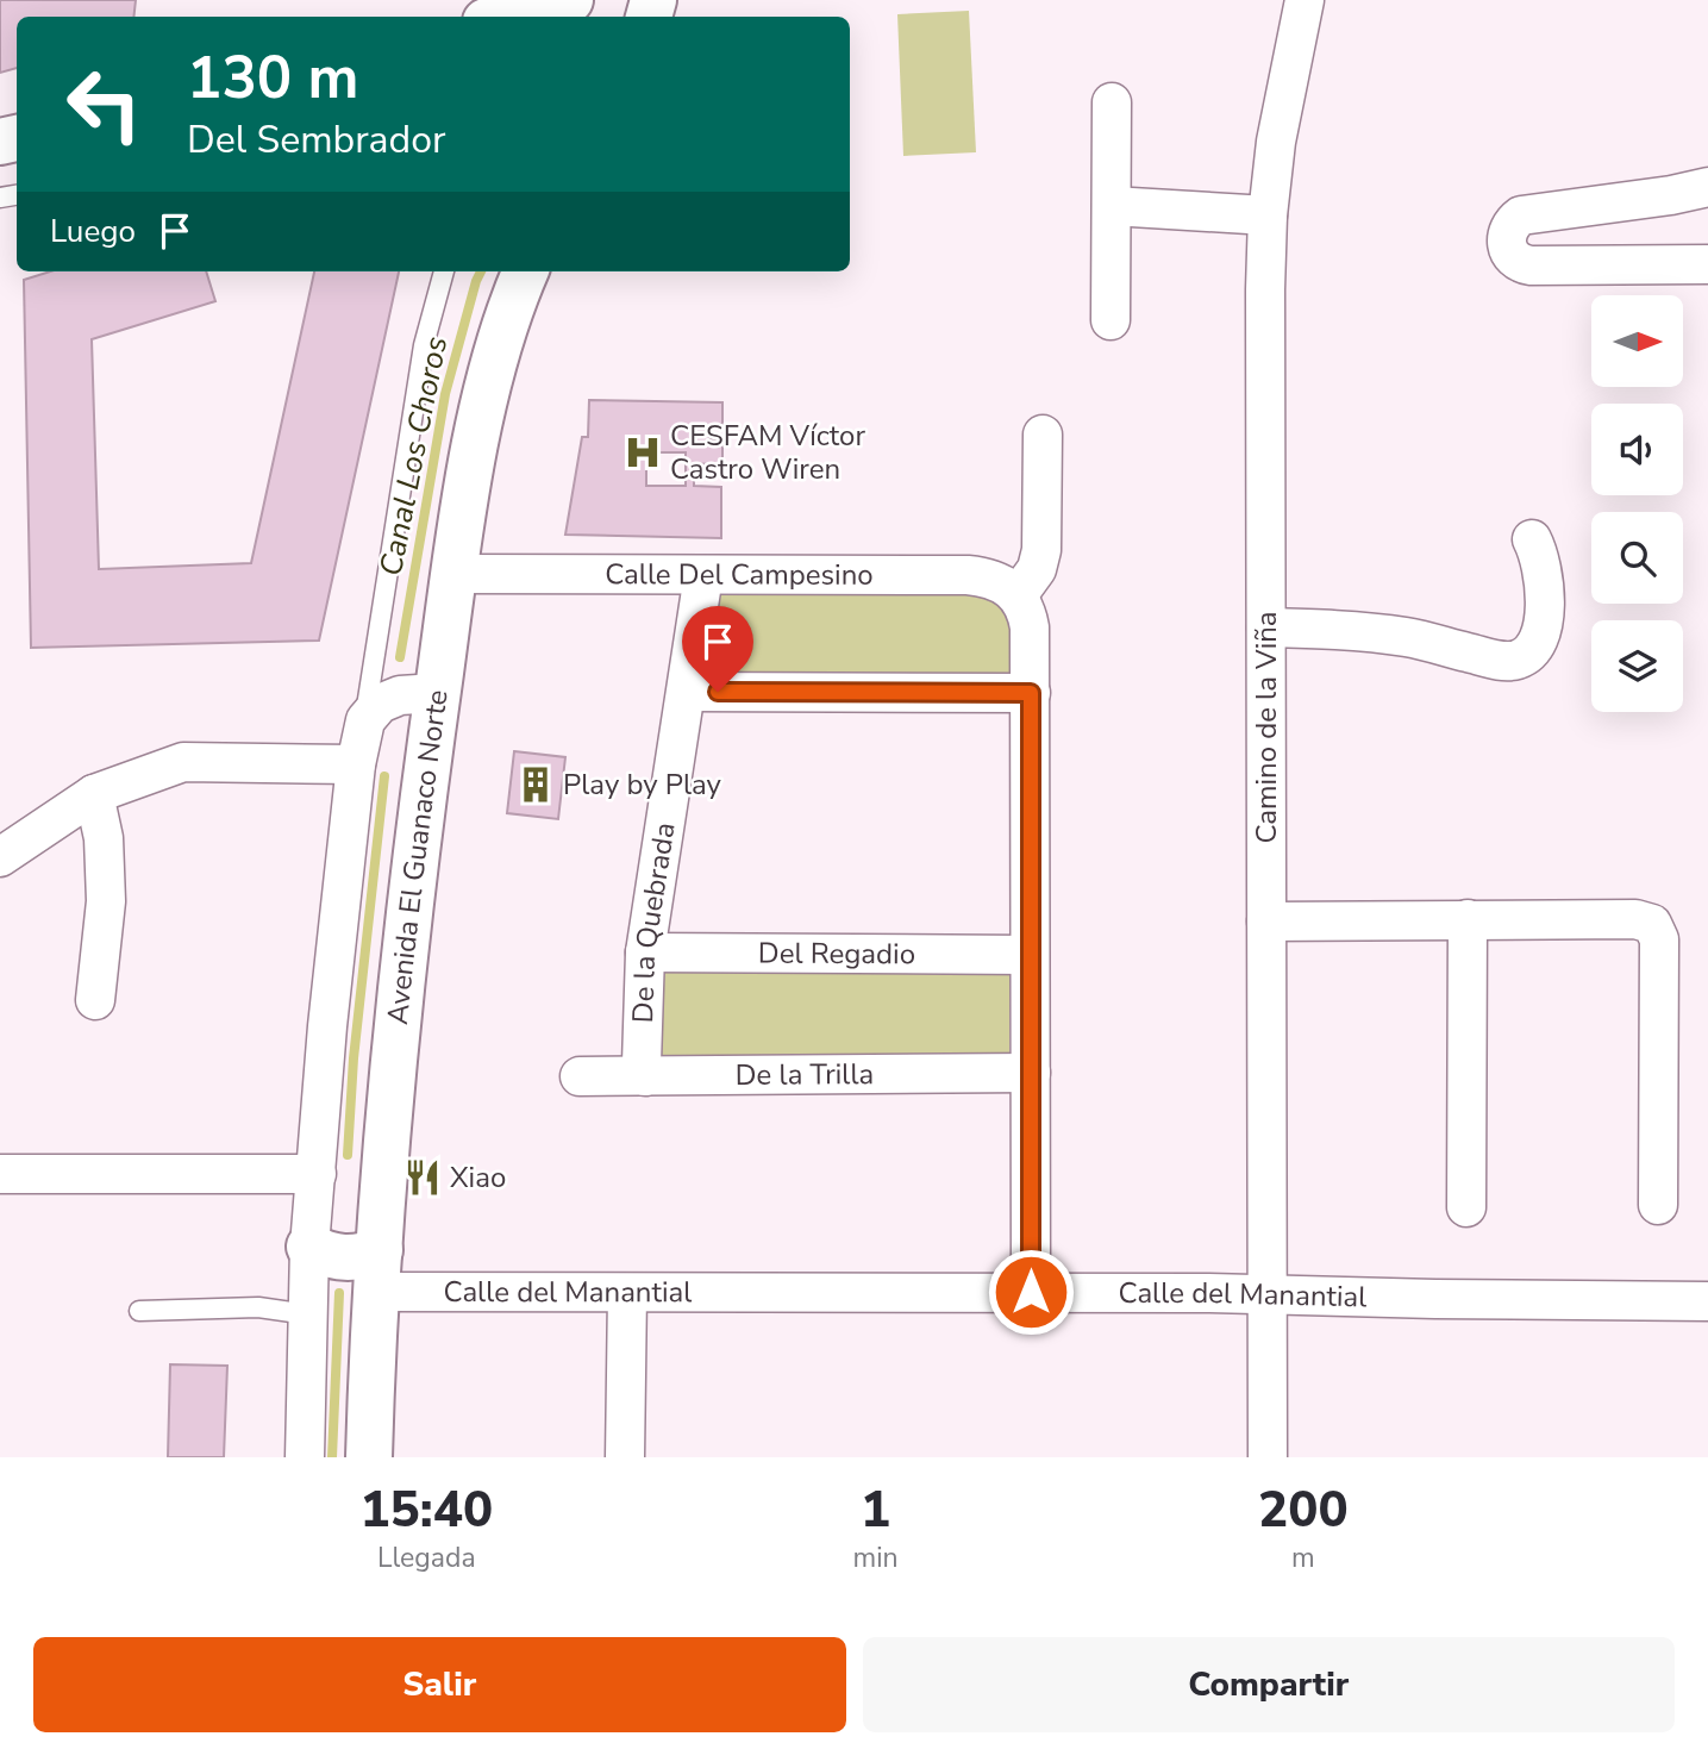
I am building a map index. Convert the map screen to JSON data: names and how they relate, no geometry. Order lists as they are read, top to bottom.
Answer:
{
  "streets": {
    "street": [
      "Calle Del Campesino",
      "Camino de la Viña",
      "Avenida El Guanaco Norte",
      "De la Quebrada",
      "Del Regadio",
      "De la Trilla",
      "Calle del Manantial"
    ]
  },
  "crossings": [
    ["Calle Del Campesino", "Avenida El Guanaco Norte"],
    ["Calle Del Campesino", "De la Quebrada"],
    ["Camino de la Viña", "Calle del Manantial"],
    ["Avenida El Guanaco Norte", "Calle del Manantial"],
    ["De la Quebrada", "Del Regadio"],
    ["De la Quebrada", "De la Trilla"]
  ],
  "water": ["Canal Los Choros"],
  "places": {
    "hospital": ["CESFAM Víctor Castro Wiren"],
    "building": ["Play by Play"],
    "restaurant": ["Xiao"]
  },
  "north": "right",
  "page": {
    "turn": ["130 m", "Del Sembrador"],
    "then": "Luego",
    "eta": [
      "15:40",
      "Llegada",
      "1",
      "min",
      "200",
      "m"
    ],
    "buttons": ["Salir", "Compartir"]
  }
}
